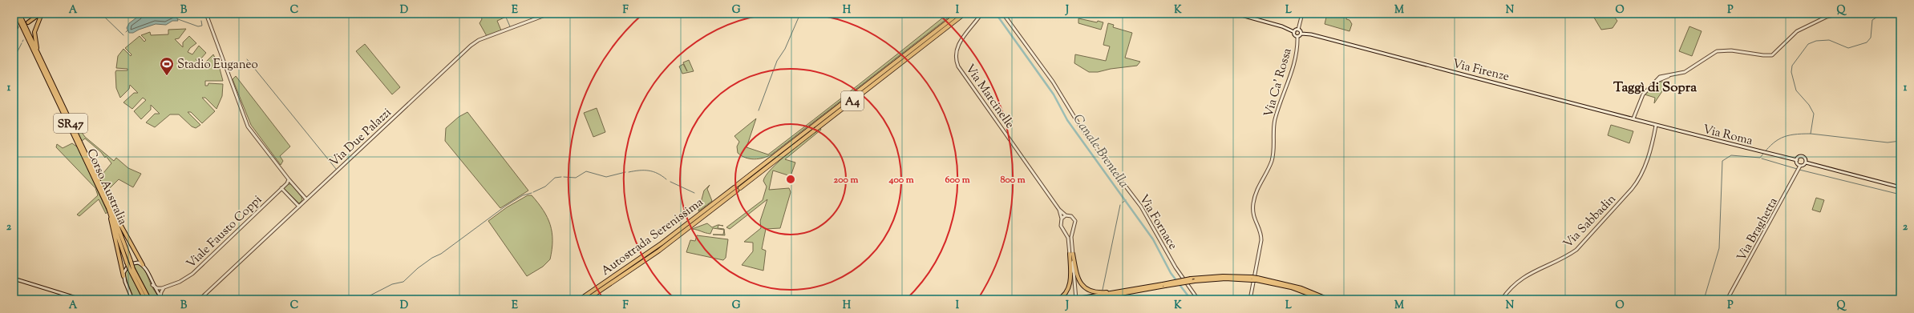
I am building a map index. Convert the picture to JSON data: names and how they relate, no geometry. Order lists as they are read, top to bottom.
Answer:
{
  "streets": {
    "highway": [
      "A4",
      "SR47",
      "Corso Australia",
      "Autostrada Serenissima"
    ],
    "street": [
      "Via Firenze",
      "Via Ca' Rossa",
      "Via Marcinelle",
      "Via Roma",
      "Via Due Palazzi",
      "Via Sabbadin",
      "Via Fornace",
      "Via Braghetta",
      "Viale Fausto Coppi"
    ]
  },
  "crossings": [
    ["Via Firenze", "Via Roma"],
    ["Via Firenze", "Via Sabbadin"],
    ["SR47", "Corso Australia"],
    ["Via Roma", "Via Sabbadin"]
  ],
  "districts": ["Taggì di Sopra"],
  "water": ["Canale Brentella"],
  "places": {
    "sports": ["Stadio Euganeo"]
  },
  "grid": {
    "columns": [
      "A",
      "B",
      "C",
      "D",
      "E",
      "F",
      "G",
      "H",
      "I",
      "J",
      "K",
      "L",
      "M",
      "N",
      "O",
      "P",
      "Q"
    ],
    "rows": ["1", "2"]
  },
  "rings": [
    "200 m",
    "400 m",
    "600 m",
    "800 m"
  ]
}
